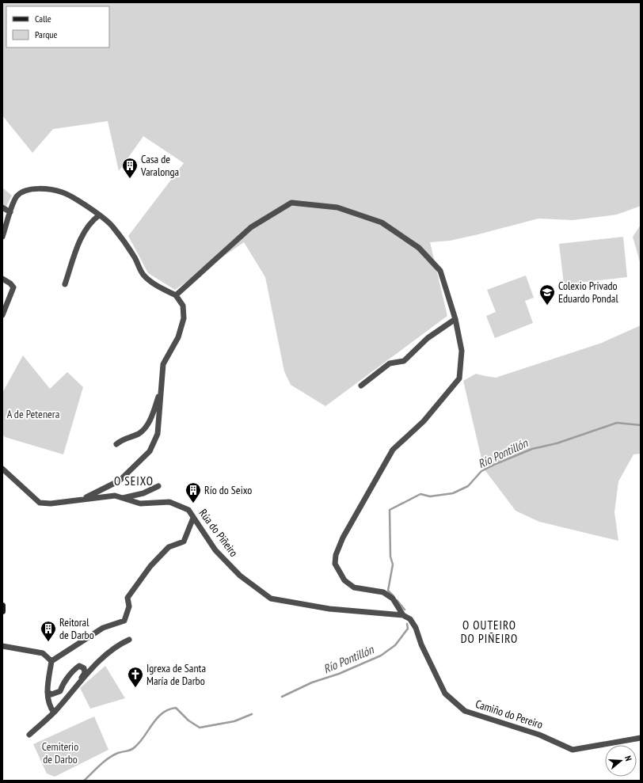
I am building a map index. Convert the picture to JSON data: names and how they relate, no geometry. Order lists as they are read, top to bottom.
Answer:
{
  "streets": {
    "street": ["Rúa do Piñeiro", "Camiño do Pereiro"]
  },
  "crossings": [
    ["Rúa do Piñeiro", "Camiño do Pereiro"]
  ],
  "districts": ["O SEIXO", "O OUTEIRO DO PIÑEIRO"],
  "water": ["Río Pontillón"],
  "parks": ["A de Petenera", "Cemiterio de Darbo"],
  "places": {
    "building": ["Casa de Varalonga", "Río do Seixo", "Reitoral de Darbo"],
    "school or university": ["Colexio Privado Eduardo Pondal"],
    "church": ["Igrexa de Santa María de Darbo"]
  },
  "legend": ["Calle", "Parque"],
  "north": "right"
}
